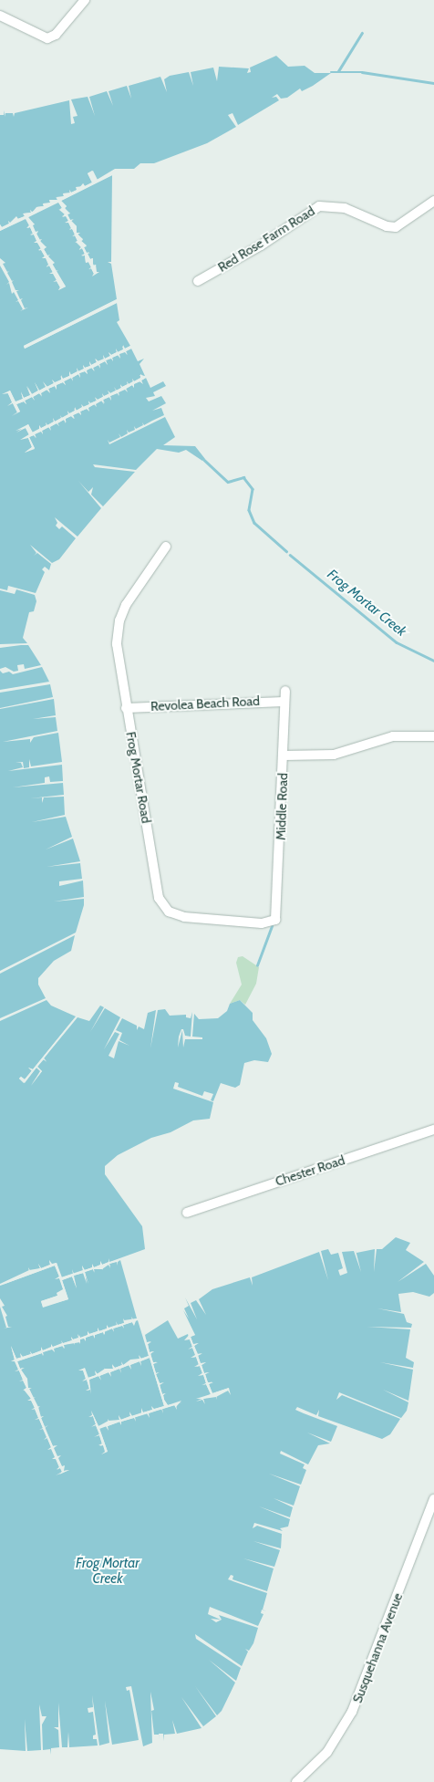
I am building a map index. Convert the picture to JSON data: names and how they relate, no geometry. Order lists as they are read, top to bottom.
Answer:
{
  "streets": {
    "street": [
      "Red Rose Farm Road",
      "Revolea Beach Road",
      "Frog Mortar Road",
      "Middle Road",
      "Chester Road",
      "Susquehanna Avenue"
    ]
  },
  "crossings": [
    ["Revolea Beach Road", "Frog Mortar Road"],
    ["Revolea Beach Road", "Middle Road"],
    ["Frog Mortar Road", "Middle Road"]
  ],
  "water": ["Frog Mortar Creek"]
}
